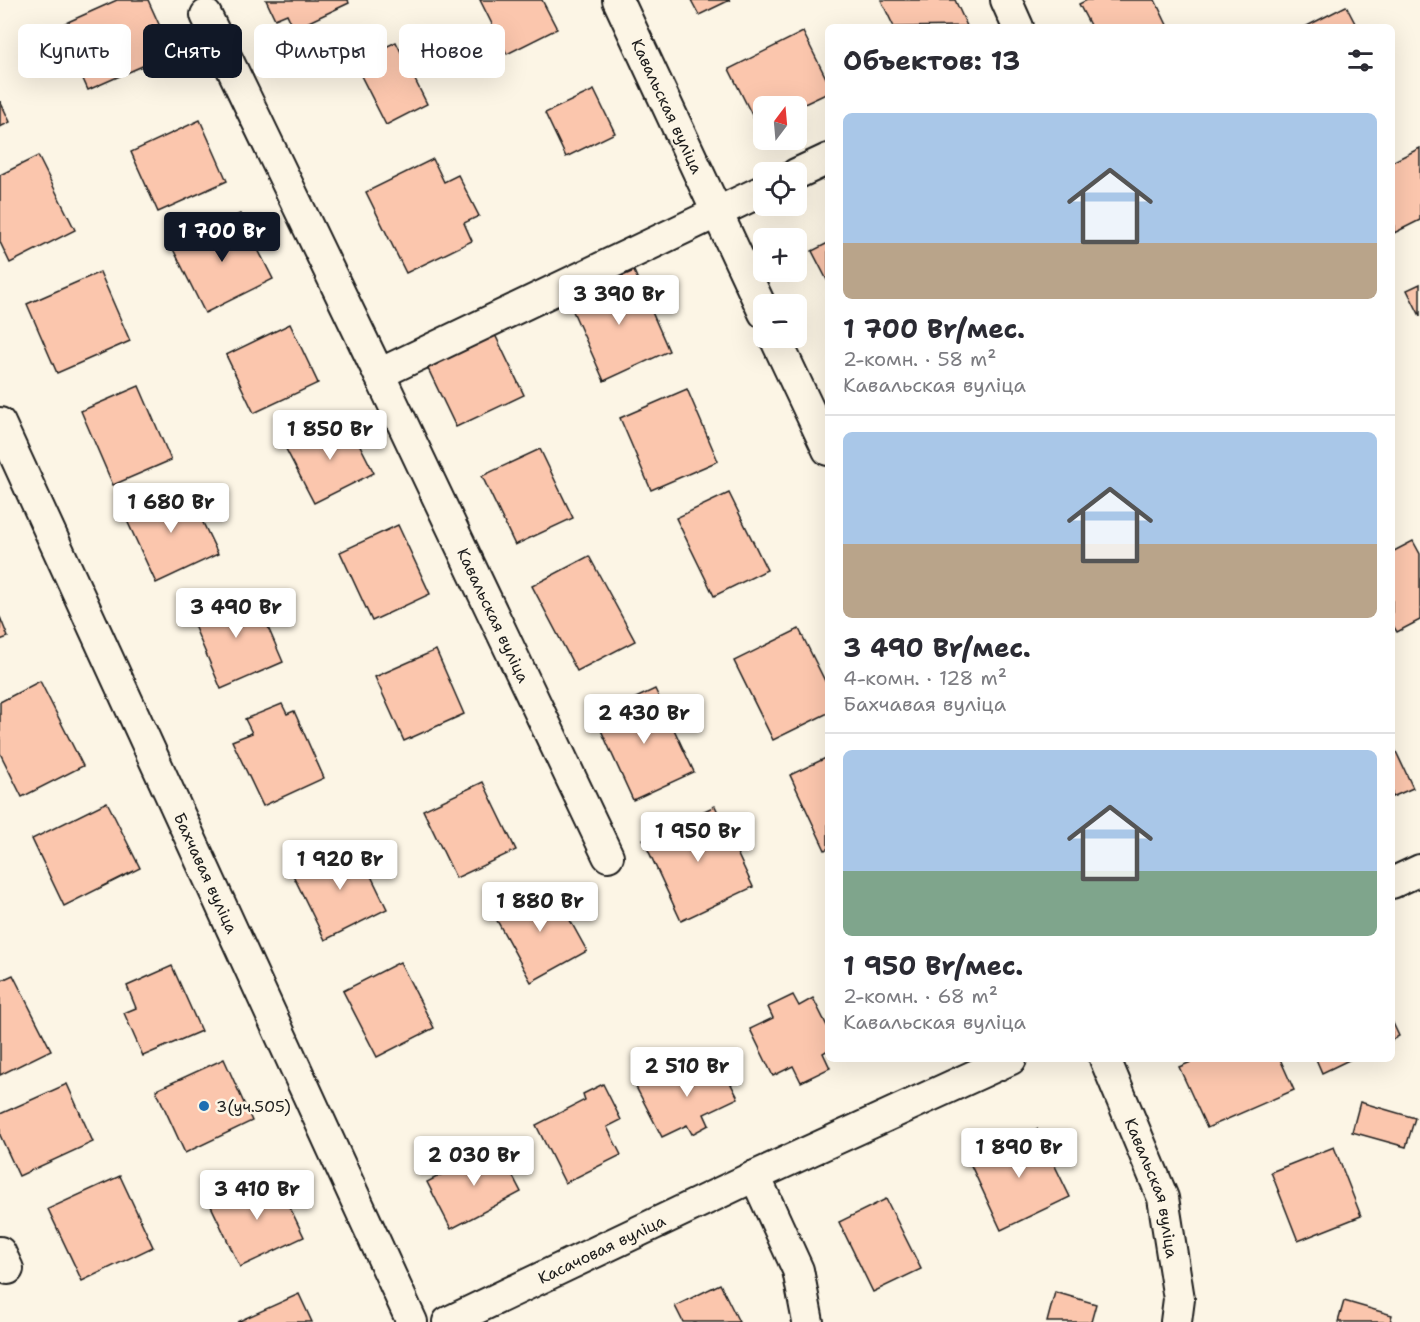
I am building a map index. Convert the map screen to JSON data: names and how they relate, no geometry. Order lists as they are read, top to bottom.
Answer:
{
  "streets": {
    "street": ["Кавальская вуліца", "Бахчавая вуліца", "Касачовая вуліца"]
  },
  "places": ["3(уч.505)"],
  "north": "top",
  "page": {
    "chip": [
      "Купить",
      "Снять",
      "Фильтры",
      "Новое"
    ],
    "heading": "Объектов: 13",
    "map_buttons": ["+", "−"],
    "list": [
      {
        "name": "1 700 Br/мес.",
        "note": "2-комн. · 58 m² · Кавальская вуліца"
      },
      {
        "name": "3 490 Br/мес.",
        "note": "4-комн. · 128 m² · Бахчавая вуліца"
      },
      {
        "name": "1 950 Br/мес.",
        "note": "2-комн. · 68 m² · Кавальская вуліца"
      }
    ],
    "price": [
      "1 700 Br",
      "3 390 Br",
      "1 850 Br",
      "1 680 Br",
      "3 490 Br",
      "2 430 Br",
      "1 950 Br",
      "1 920 Br",
      "1 880 Br",
      "2 510 Br",
      "1 890 Br",
      "2 030 Br",
      "3 410 Br"
    ]
  }
}
